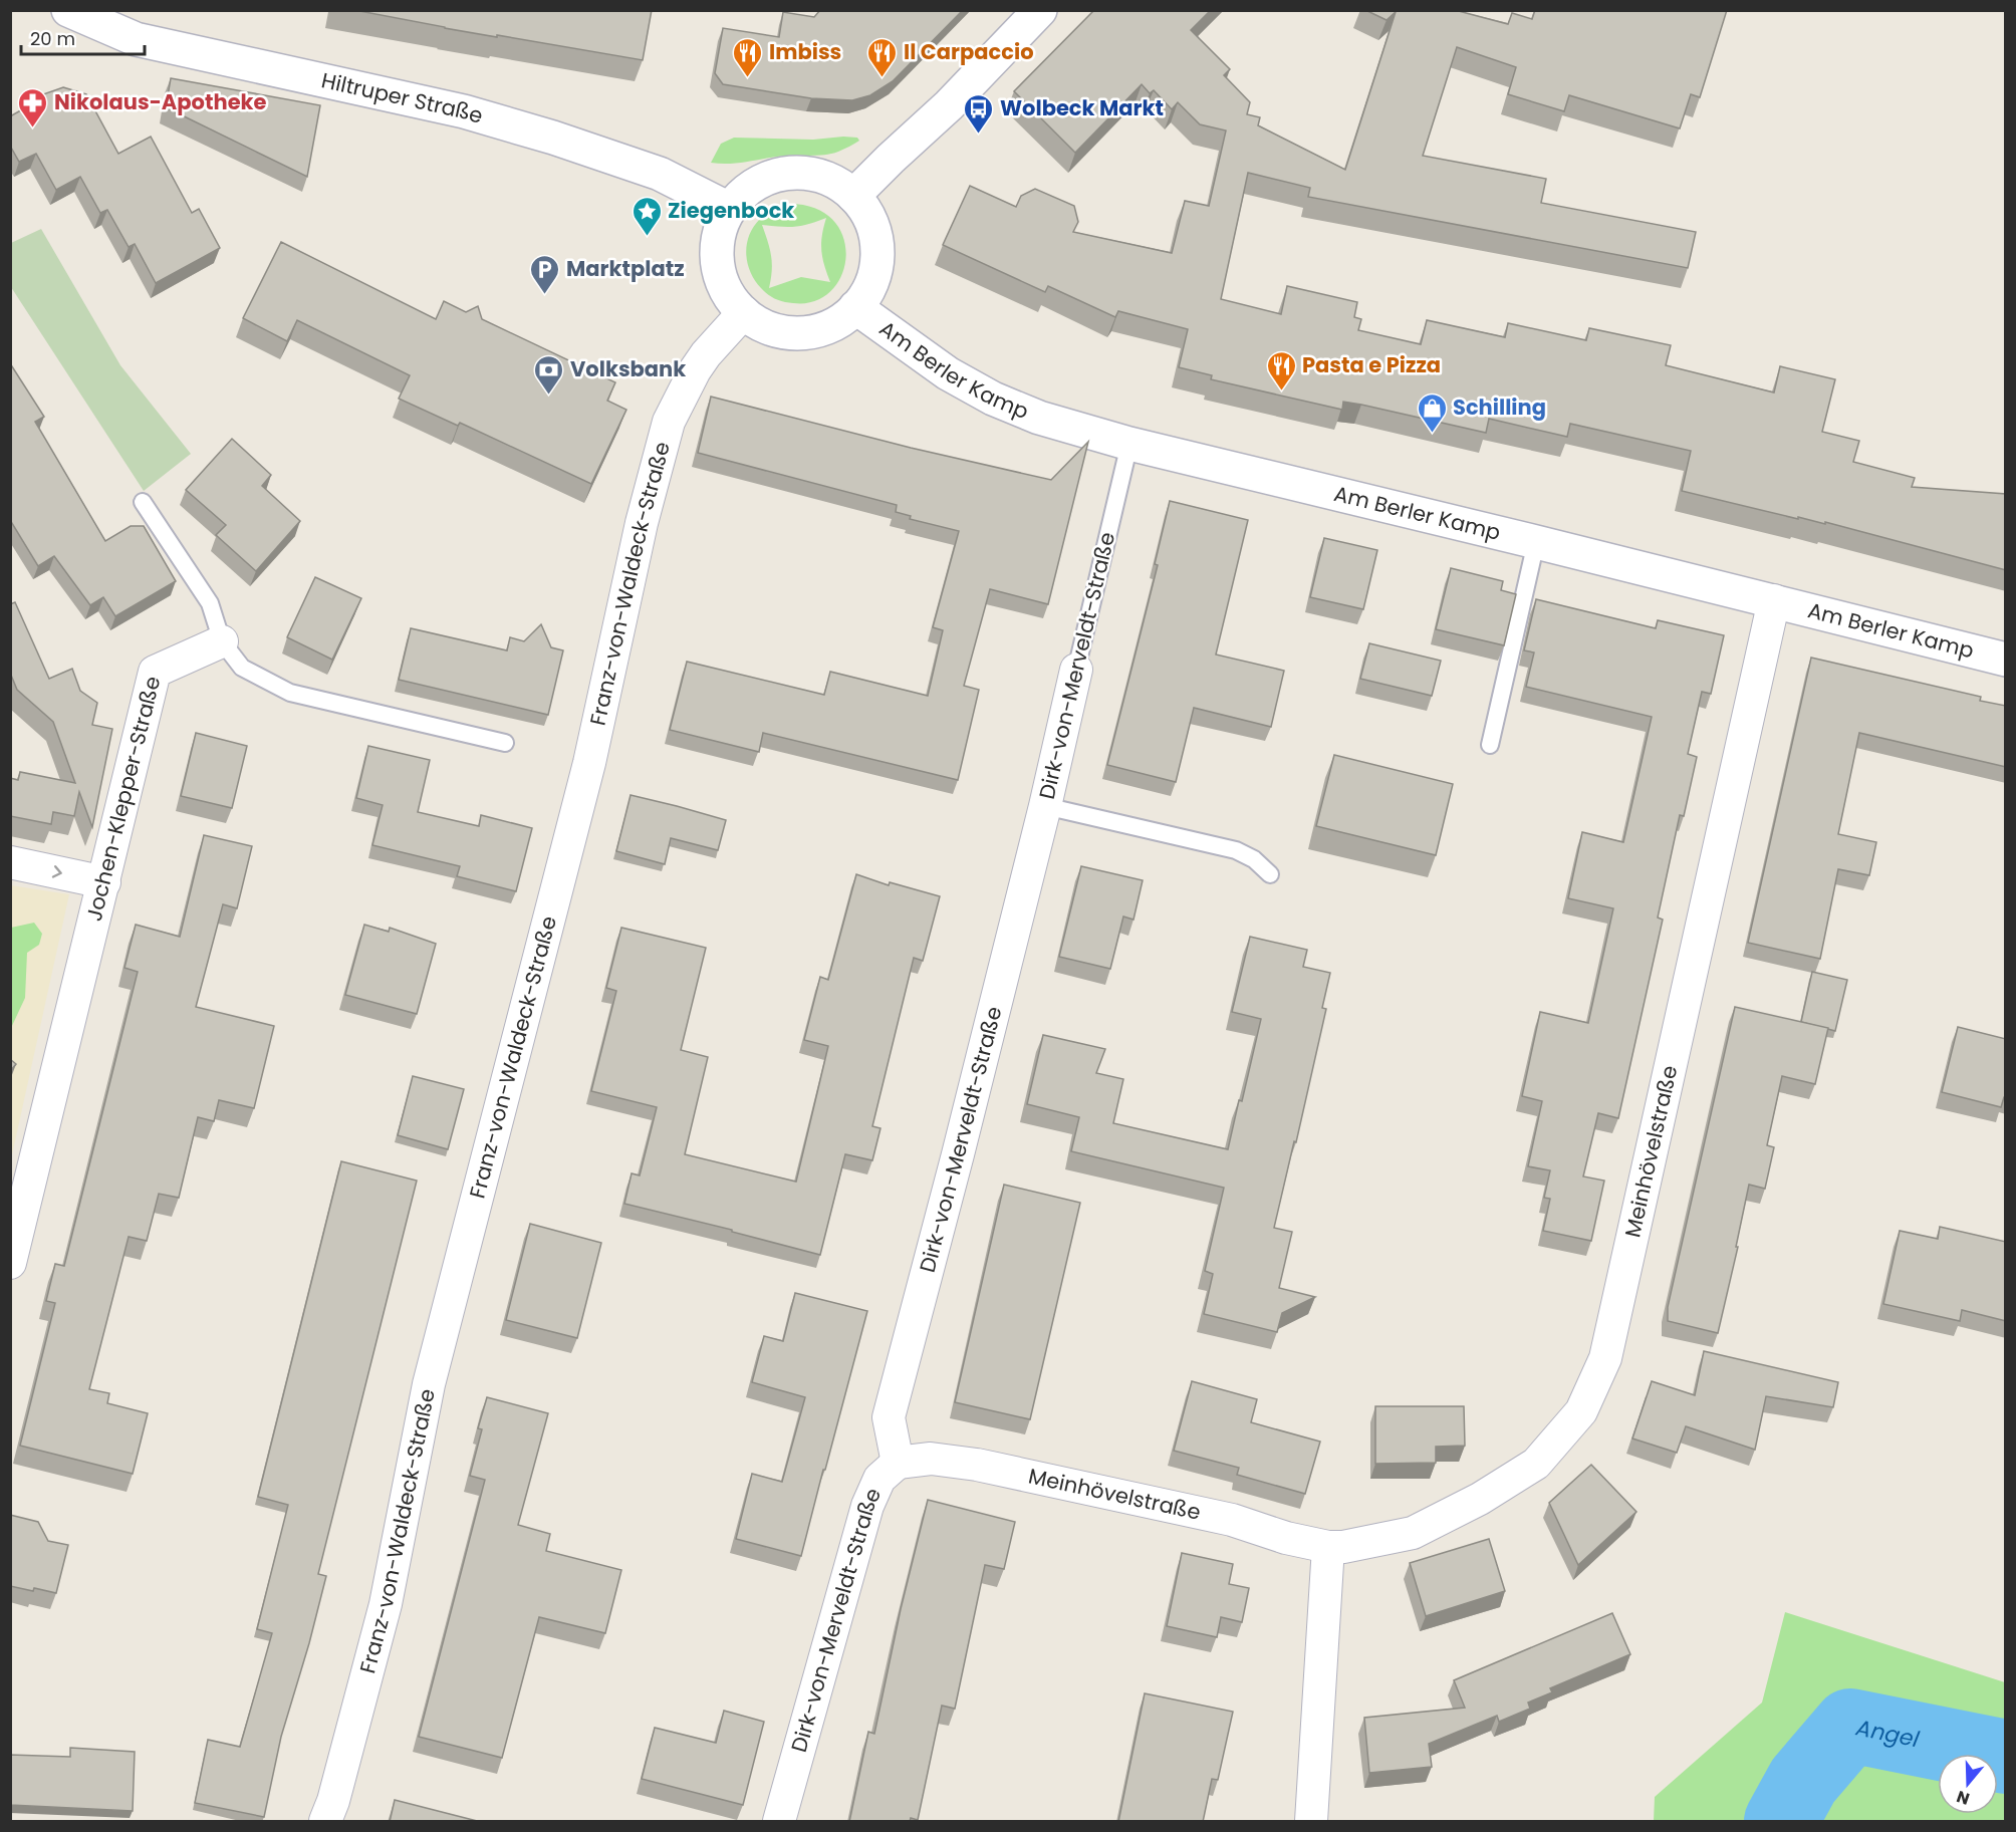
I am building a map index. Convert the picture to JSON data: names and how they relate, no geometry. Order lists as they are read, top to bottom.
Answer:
{
  "streets": {
    "street": [
      "Hiltruper Straße",
      "Am Berler Kamp",
      "Franz-von-Waldeck-Straße",
      "Dirk-von-Merveldt-Straße",
      "Jochen-Klepper-Straße",
      "Meinhövelstraße"
    ]
  },
  "crossings": [
    ["Hiltruper Straße", "Am Berler Kamp"],
    ["Hiltruper Straße", "Franz-von-Waldeck-Straße"],
    ["Am Berler Kamp", "Franz-von-Waldeck-Straße"],
    ["Am Berler Kamp", "Dirk-von-Merveldt-Straße"],
    ["Am Berler Kamp", "Meinhövelstraße"],
    ["Dirk-von-Merveldt-Straße", "Meinhövelstraße"]
  ],
  "water": ["Angel"],
  "places": {
    "restaurant": ["Imbiss", "Il Carpaccio", "Pasta e Pizza"],
    "pharmacy": ["Nikolaus-Apotheke"],
    "bus stop": ["Wolbeck Markt"],
    "place": ["Ziegenbock"],
    "parking": ["Marktplatz"],
    "bank": ["Volksbank"],
    "shop": ["Schilling"]
  },
  "scale_bar": "20 m",
  "north": "bottom"
}
